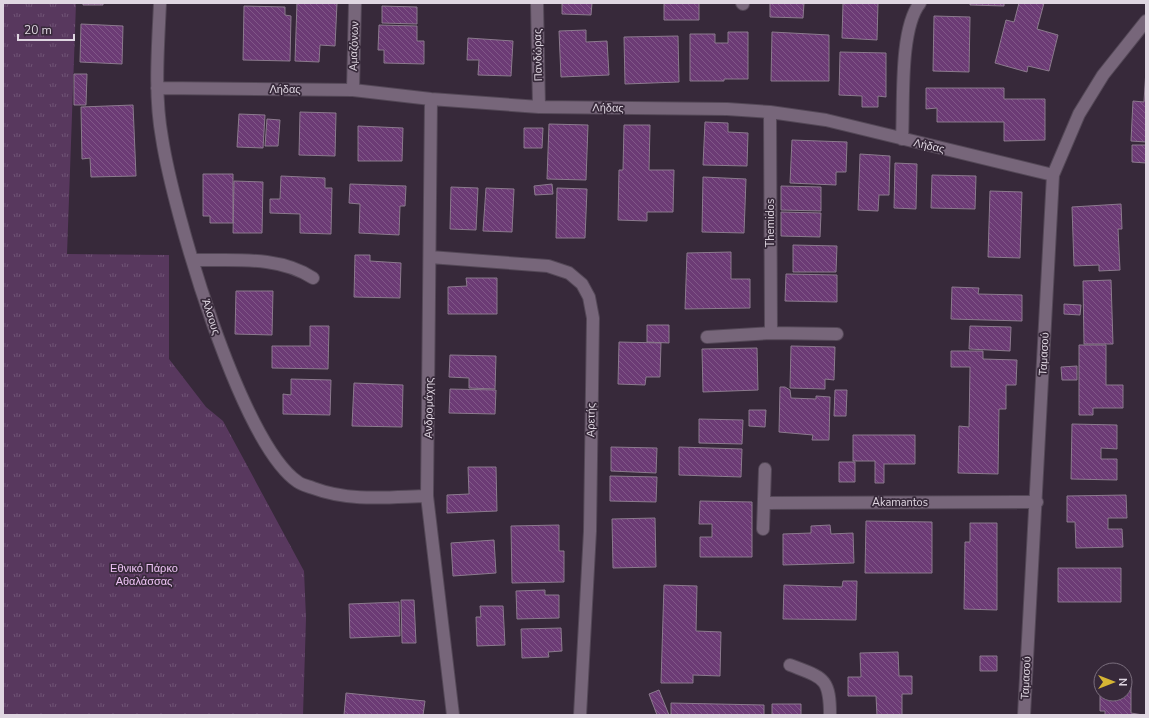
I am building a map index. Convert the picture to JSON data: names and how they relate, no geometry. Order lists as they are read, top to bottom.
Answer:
{
  "streets": {
    "street": [
      "Αμαζόνων",
      "Πανδώρας",
      "Λήδας",
      "Themidos",
      "Άλσους",
      "Ταμασού",
      "Ανδρομάχης",
      "Αρετής",
      "Akamantos"
    ]
  },
  "crossings": [
    ["Αμαζόνων", "Λήδας"],
    ["Πανδώρας", "Λήδας"],
    ["Λήδας", "Themidos"],
    ["Λήδας", "Άλσους"],
    ["Λήδας", "Ταμασού"],
    ["Λήδας", "Ανδρομάχης"],
    ["Άλσους", "Ανδρομάχης"],
    ["Ταμασού", "Akamantos"],
    ["Ανδρομάχης", "Αρετής"]
  ],
  "parks": ["Εθνικό Πάρκο Αθαλάσσας"],
  "scale_bar": "20 m",
  "north": "right"
}
